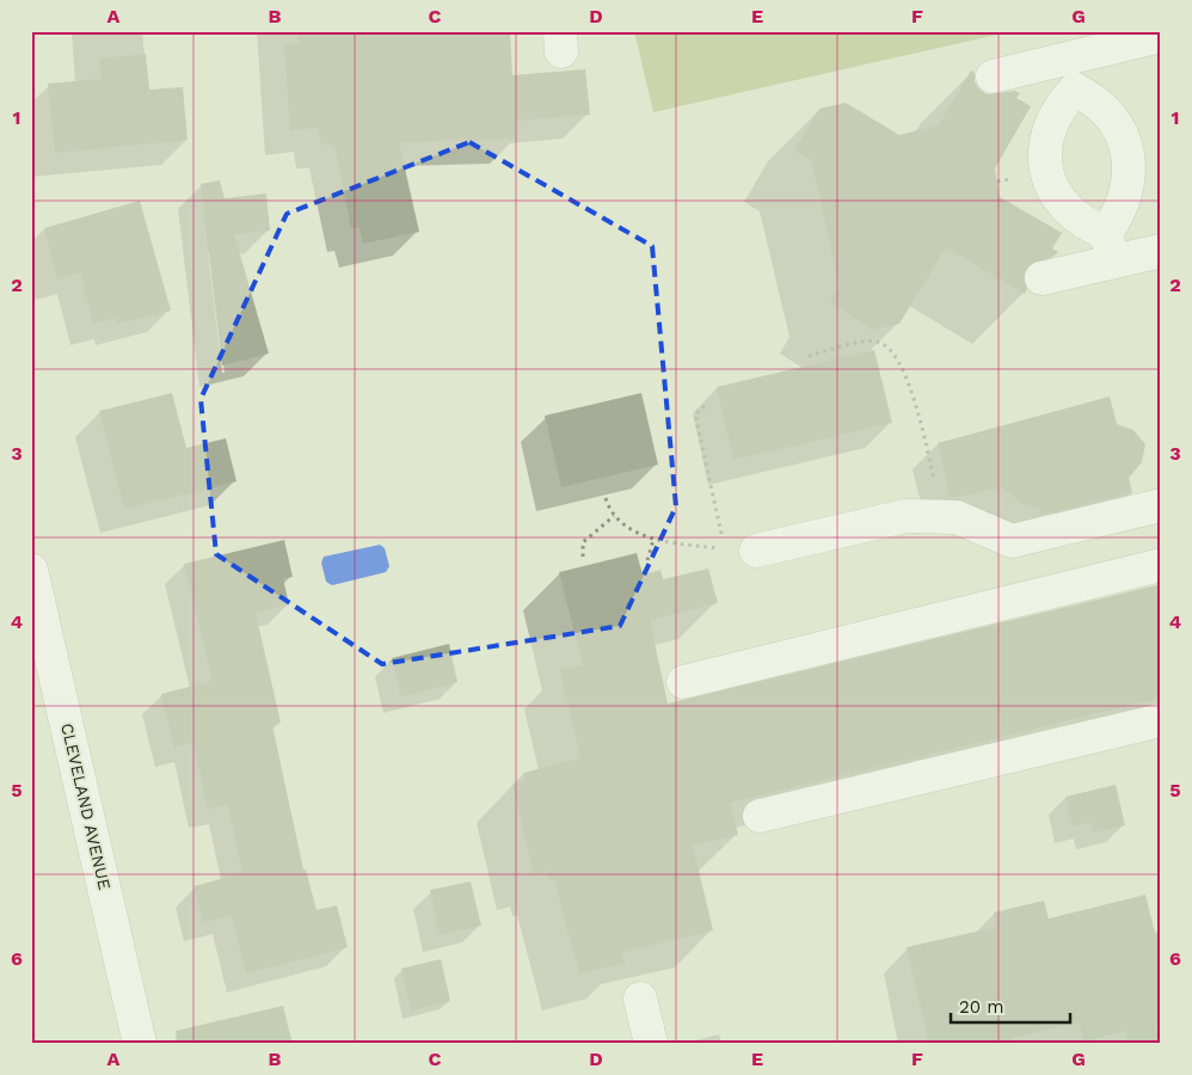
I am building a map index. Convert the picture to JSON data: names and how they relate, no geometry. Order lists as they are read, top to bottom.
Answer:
{
  "streets": {
    "street": ["CLEVELAND AVENUE"]
  },
  "scale_bar": "20 m",
  "grid": {
    "columns": [
      "A",
      "B",
      "C",
      "D",
      "E",
      "F",
      "G"
    ],
    "rows": [
      "1",
      "2",
      "3",
      "4",
      "5",
      "6"
    ]
  }
}
